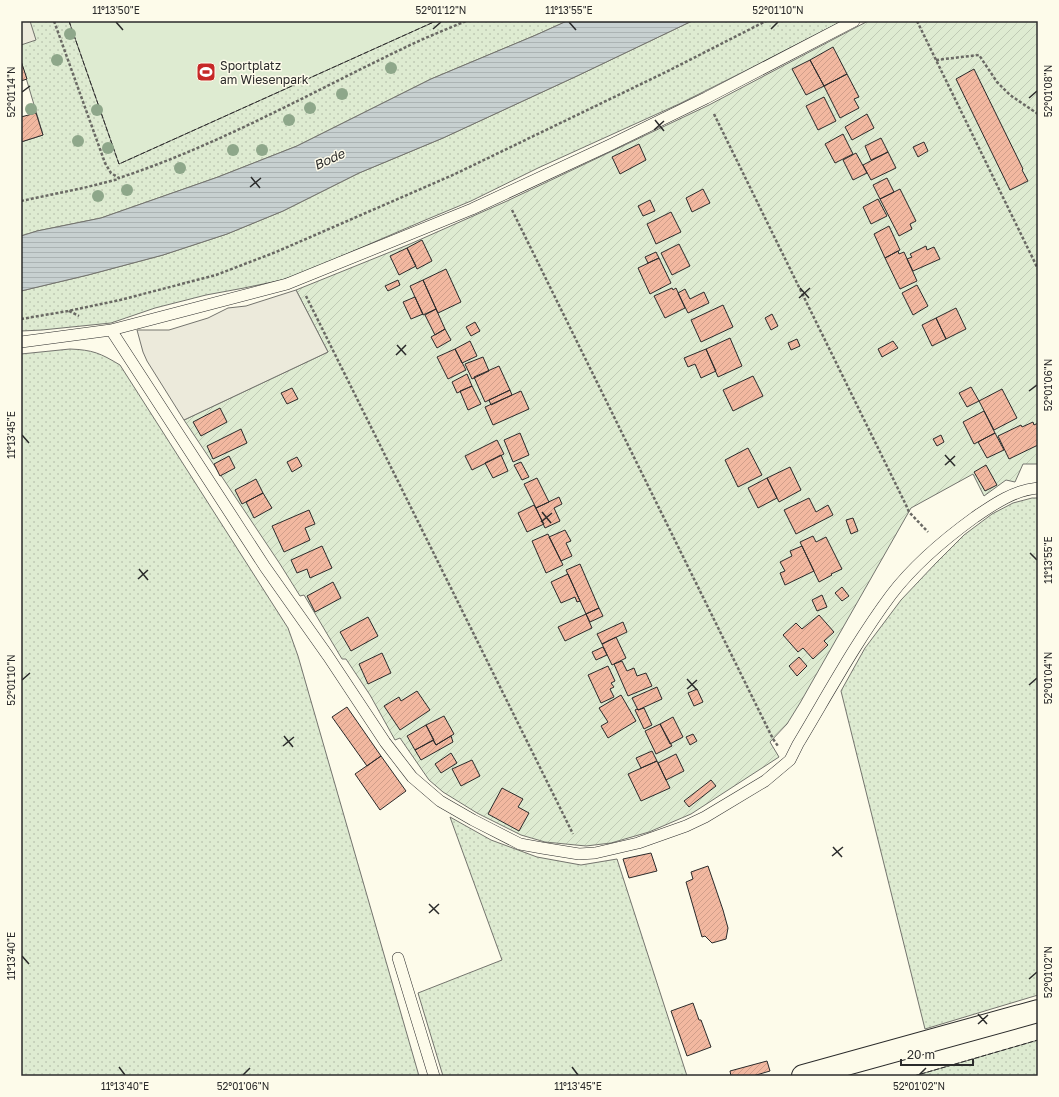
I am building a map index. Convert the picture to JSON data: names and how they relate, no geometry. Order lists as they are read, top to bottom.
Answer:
{
  "water": ["Bode"],
  "places": {
    "sports": ["Sportplatz am Wiesenpark"]
  },
  "scale_bar": "20 m",
  "coordinates": [
    "11°13'50\"E",
    "52°01'12\"N",
    "11°13'55\"E",
    "52°01'10\"N",
    "52°01'08\"N",
    "52°01'14\"N",
    "52°01'06\"N",
    "11°13'45\"E",
    "52°01'04\"N",
    "11°13'40\"E",
    "52°01'02\"N"
  ]
}
